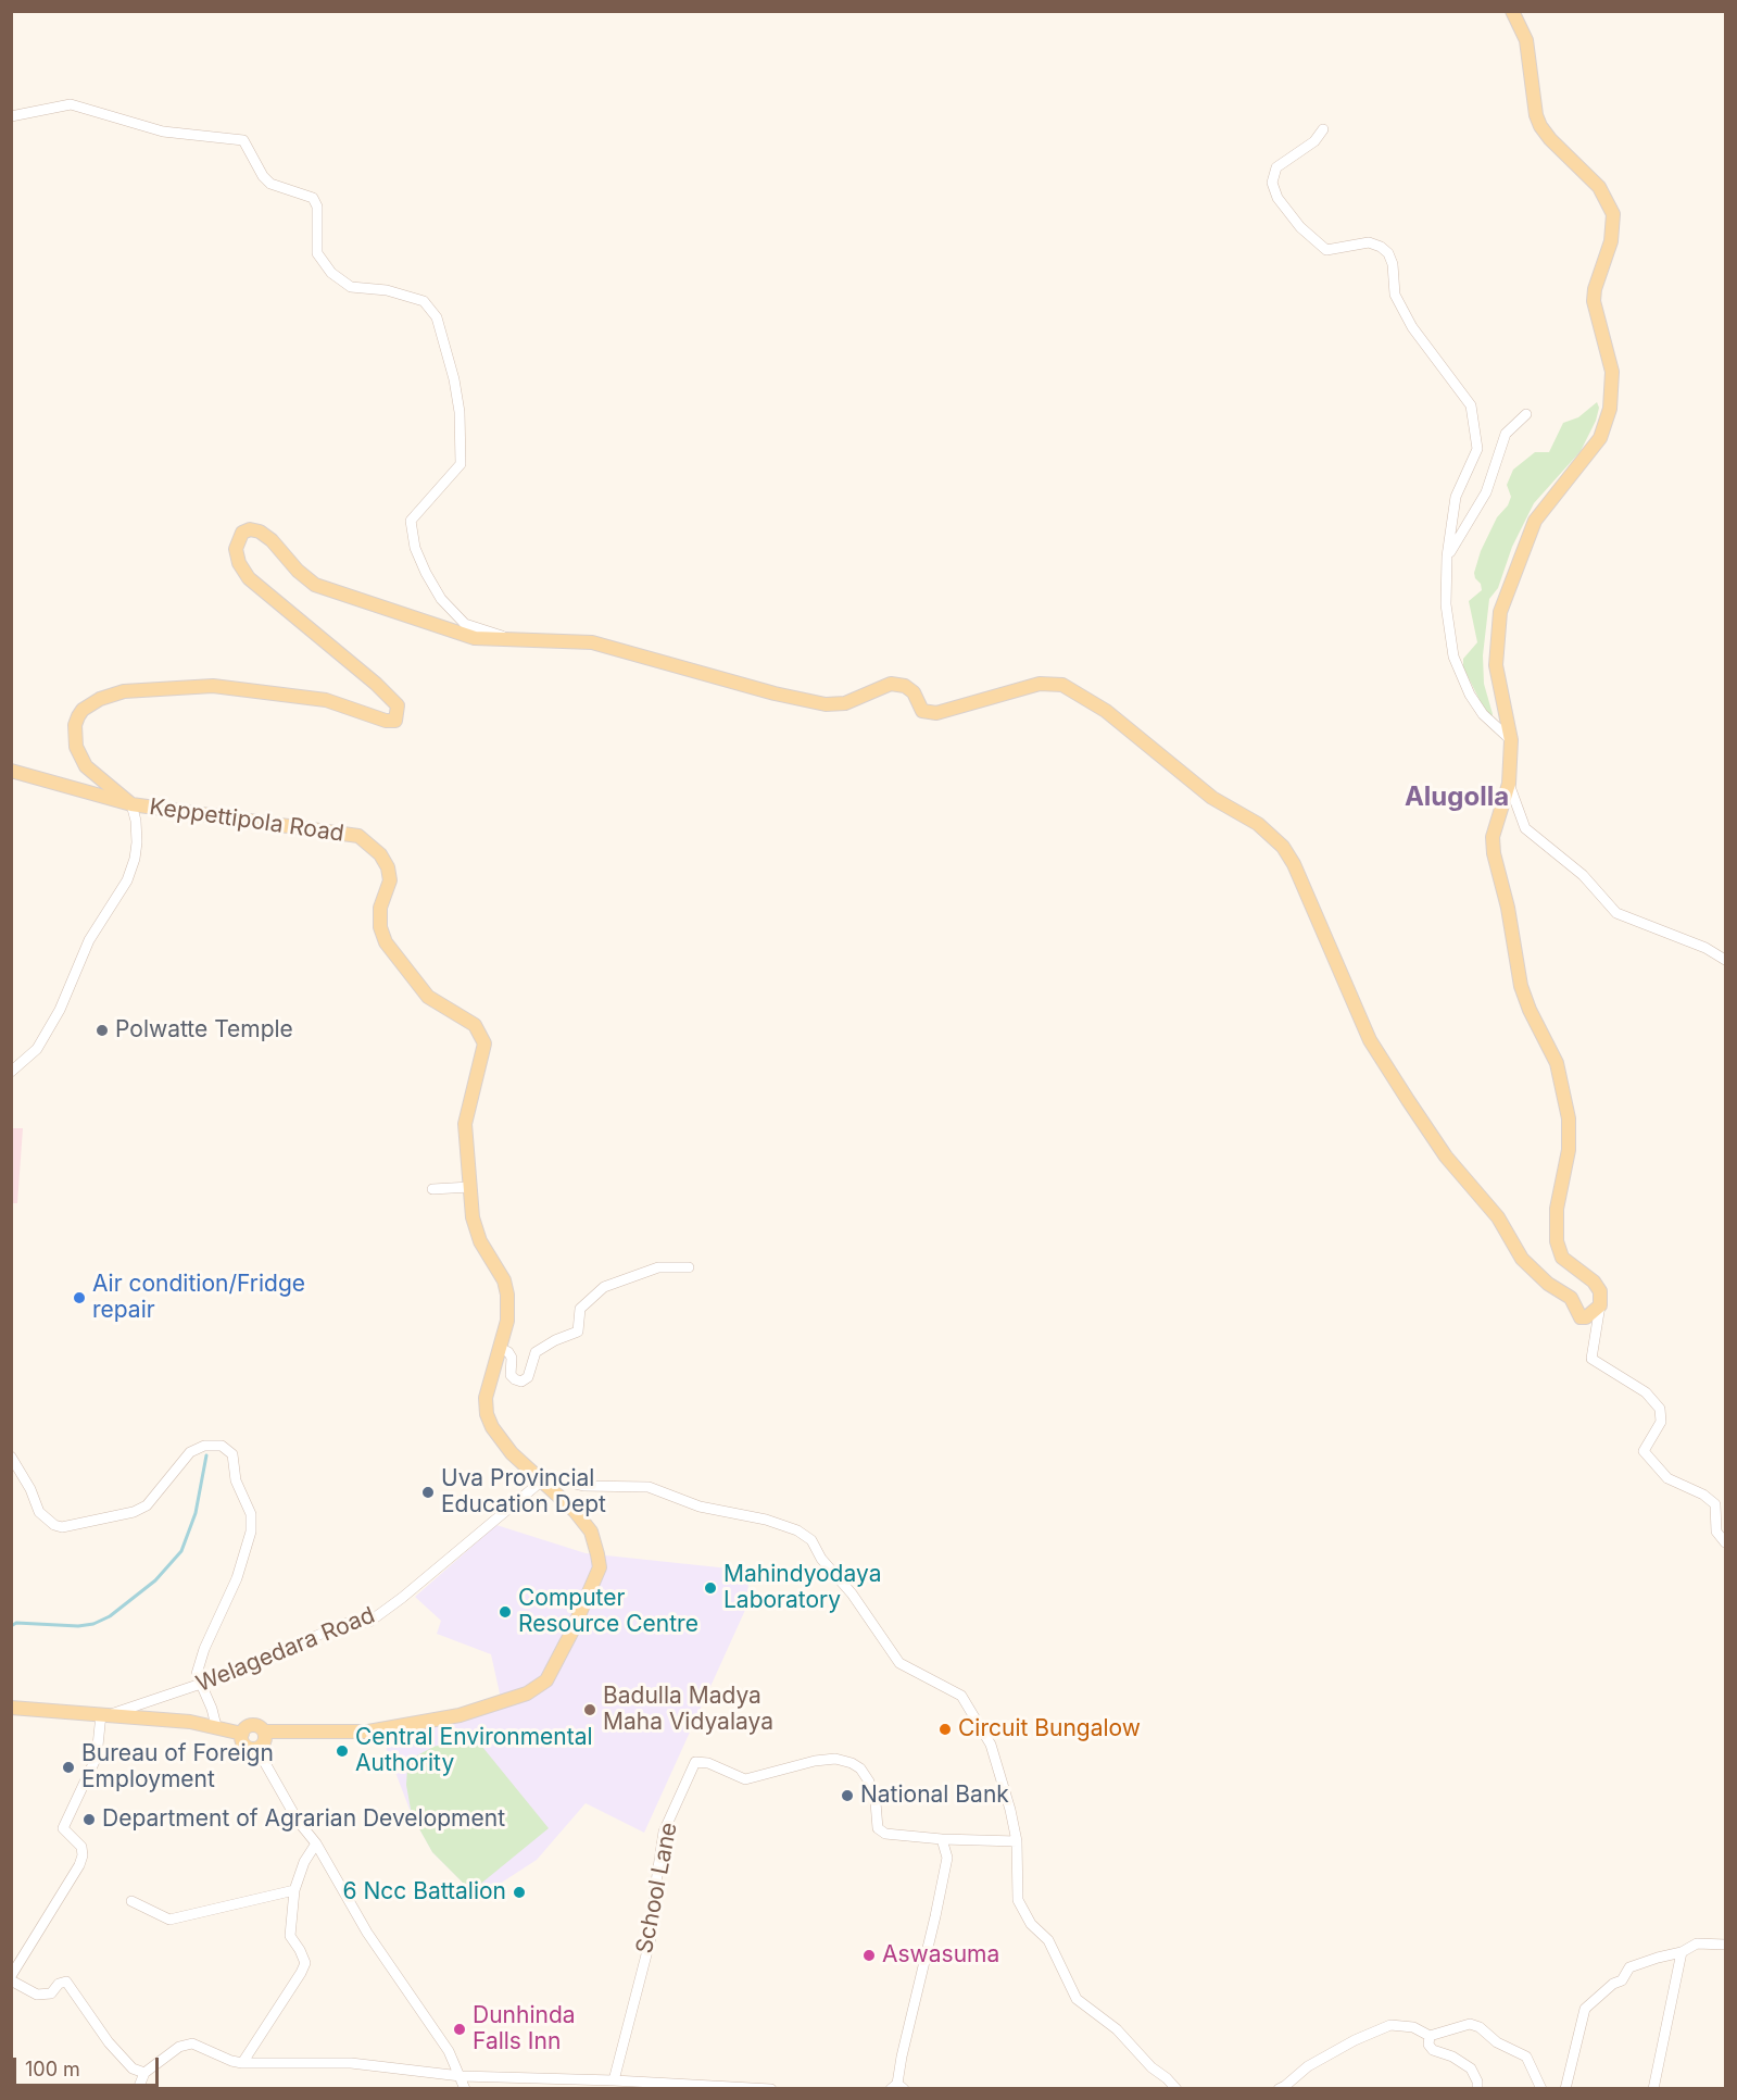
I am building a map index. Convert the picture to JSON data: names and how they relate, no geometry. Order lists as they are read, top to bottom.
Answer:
{
  "streets": {
    "main road": ["Keppettipola Road"],
    "street": ["Welagedara Road", "School Lane"]
  },
  "crossings": [
    ["Keppettipola Road", "Welagedara Road"]
  ],
  "districts": ["Alugolla"],
  "places": [
    "Polwatte Temple",
    "Air condition/Fridge repair",
    "Uva Provincial Education Dept",
    "Mahindyodaya Laboratory",
    "Computer Resource Centre",
    "Badulla Madya Maha Vidyalaya",
    "Circuit Bungalow",
    "Central Environmental Authority",
    "Bureau of Foreign Employment",
    "National Bank",
    "Department of Agrarian Development",
    "6 Ncc Battalion",
    "Aswasuma",
    "Dunhinda Falls Inn"
  ],
  "scale_bar": "100 m"
}
